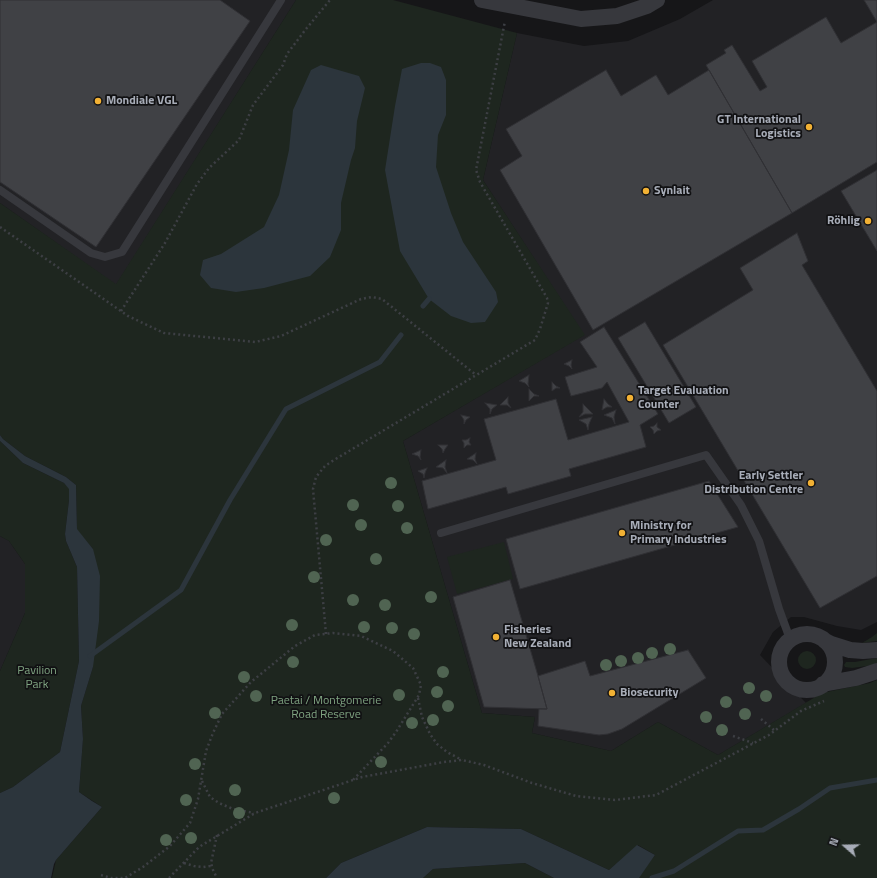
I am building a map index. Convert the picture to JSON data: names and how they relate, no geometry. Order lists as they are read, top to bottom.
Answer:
{
  "parks": ["Pavilion Park", "Paetai / Montgomerie Road Reserve"],
  "places": [
    "Mondiale VGL",
    "GT International Logistics",
    "Synlait",
    "Röhlig",
    "Target Evaluation Counter",
    "Early Settler Distribution Centre",
    "Ministry for Primary Industries",
    "Fisheries New Zealand",
    "Biosecurity"
  ],
  "north": "left"
}
